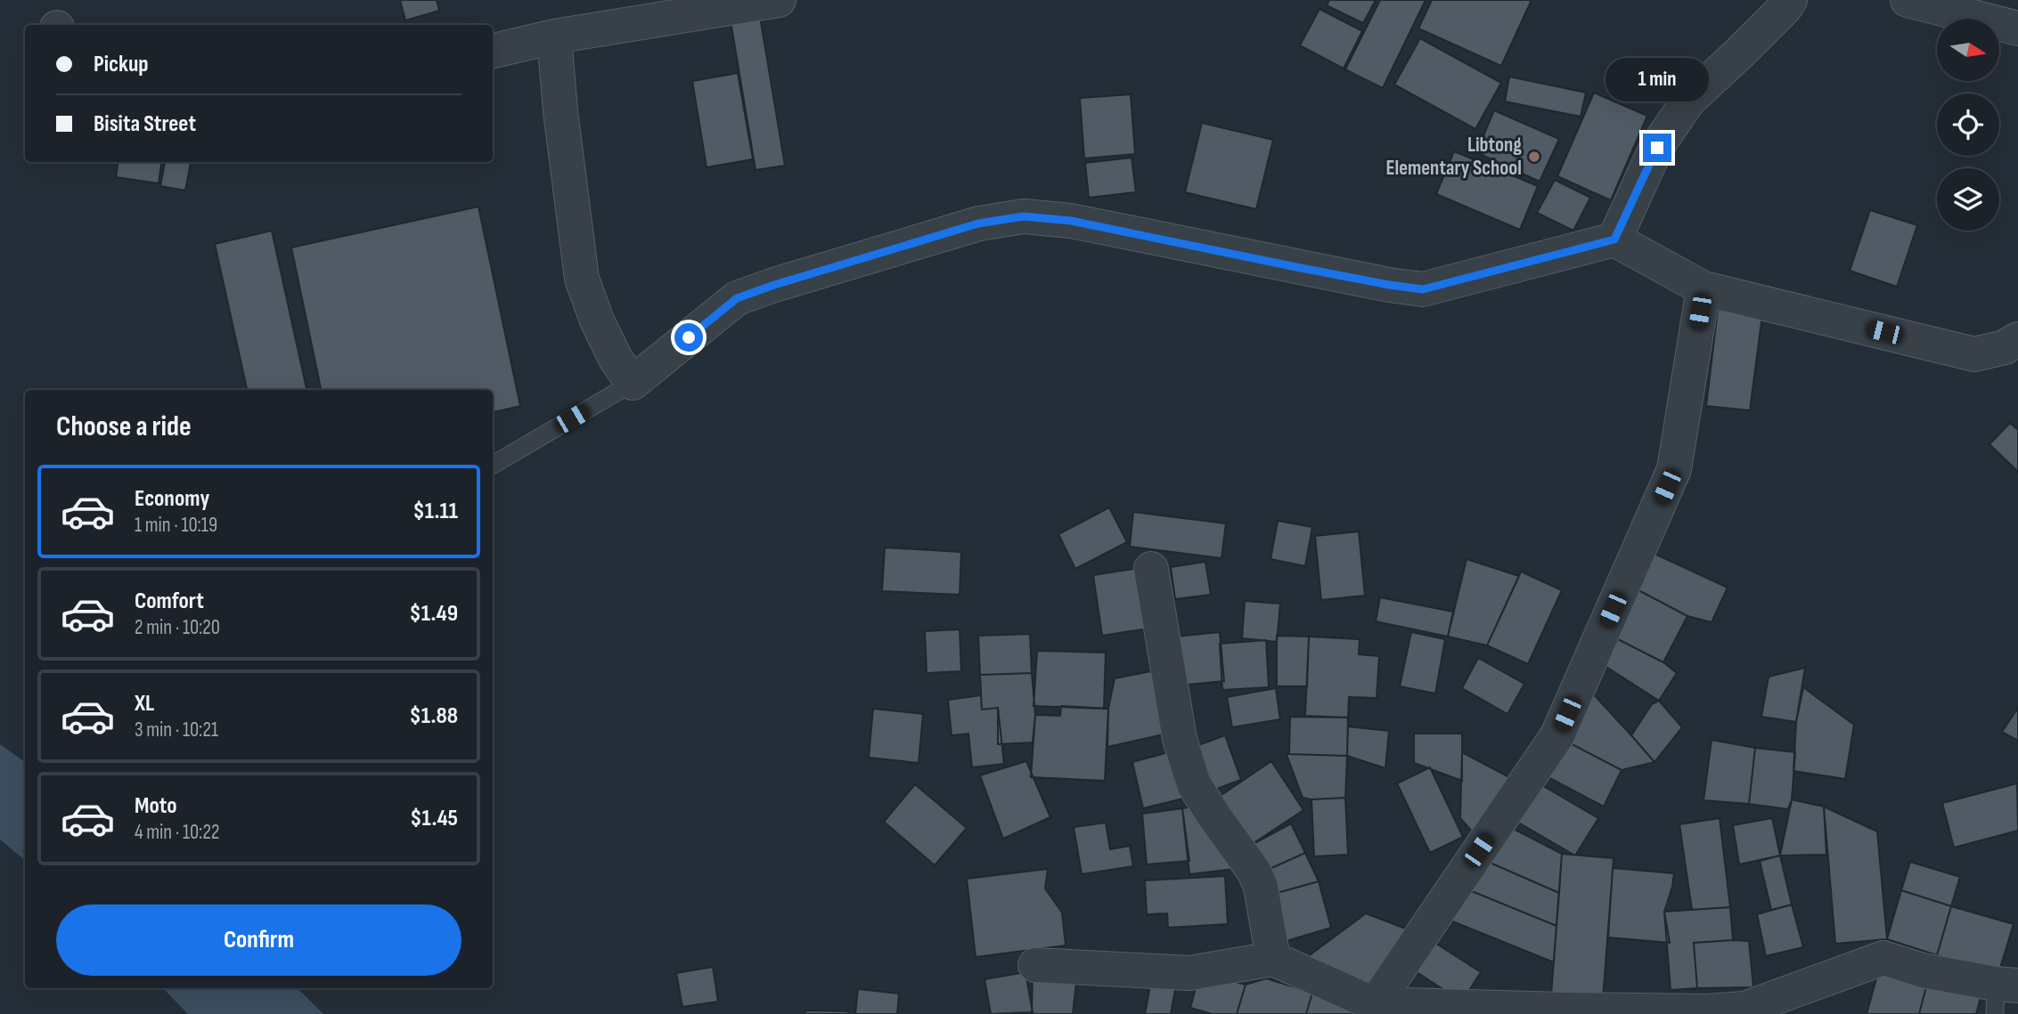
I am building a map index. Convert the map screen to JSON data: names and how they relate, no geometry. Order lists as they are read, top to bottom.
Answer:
{
  "places": ["Libtong Elementary School"],
  "north": "right",
  "page": {
    "banner": ["Pickup", "Bisita Street"],
    "bubble": "1 min",
    "heading": "Choose a ride",
    "list": [
      {
        "name": "Economy",
        "note": "1 min · 10:19",
        "value": "$1.11"
      },
      {
        "name": "Comfort",
        "note": "2 min · 10:20",
        "value": "$1.49"
      },
      {
        "name": "XL",
        "note": "3 min · 10:21",
        "value": "$1.88"
      },
      {
        "name": "Moto",
        "note": "4 min · 10:22",
        "value": "$1.45"
      }
    ],
    "buttons": "Confirm"
  }
}
